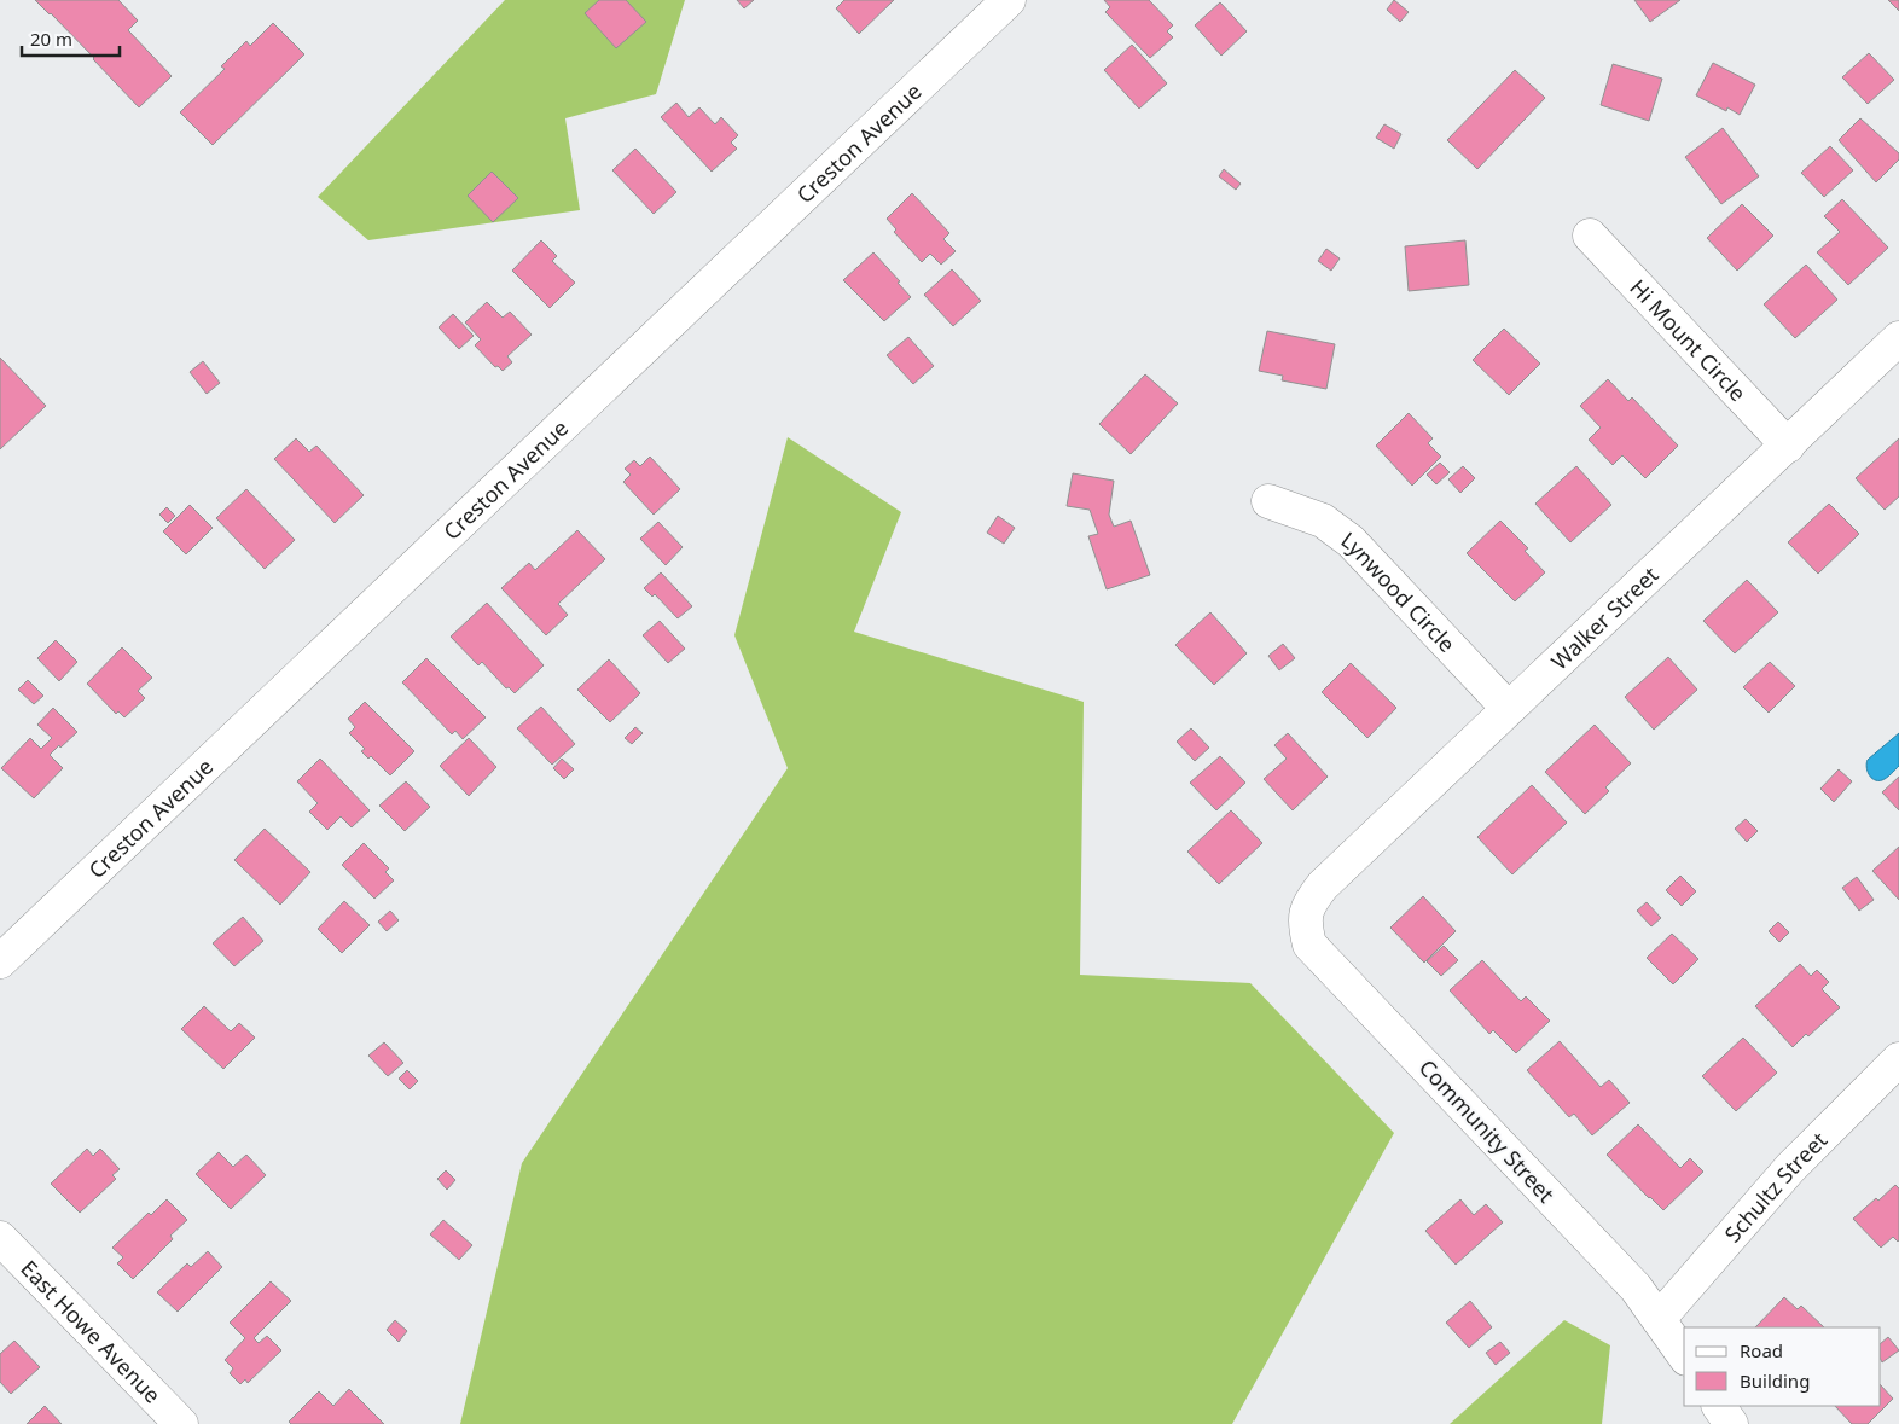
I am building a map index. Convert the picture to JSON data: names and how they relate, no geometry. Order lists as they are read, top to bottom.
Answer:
{
  "streets": {
    "street": [
      "Creston Avenue",
      "Hi Mount Circle",
      "Lynwood Circle",
      "Walker Street",
      "Community Street",
      "Schultz Street",
      "East Howe Avenue"
    ]
  },
  "crossings": [
    ["Hi Mount Circle", "Walker Street"],
    ["Lynwood Circle", "Walker Street"],
    ["Walker Street", "Community Street"],
    ["Community Street", "Schultz Street"]
  ],
  "legend": ["Road", "Building"],
  "scale_bar": "20 m"
}
